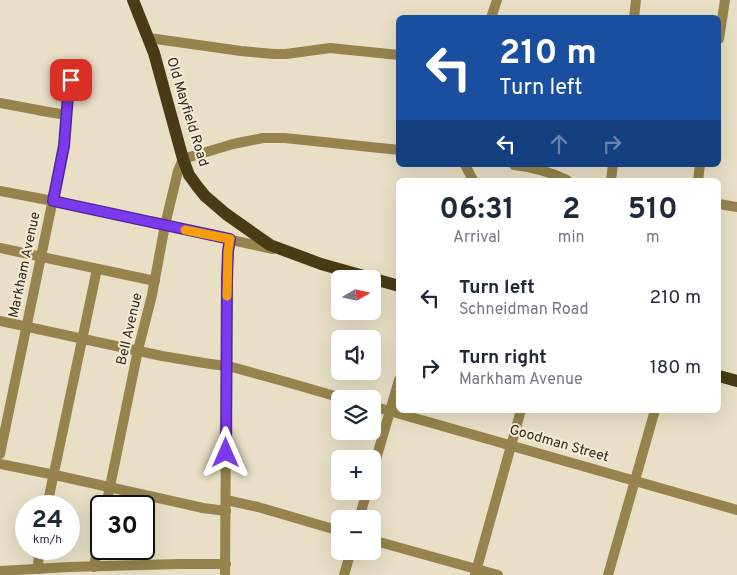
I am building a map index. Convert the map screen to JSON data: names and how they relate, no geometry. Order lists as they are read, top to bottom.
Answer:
{
  "streets": {
    "main road": ["Old Mayfield Road"],
    "street": ["Markham Avenue", "Bell Avenue", "Goodman Street"]
  },
  "crossings": [
    ["Old Mayfield Road", "Bell Avenue"]
  ],
  "north": "right",
  "page": {
    "turn": ["210 m", "Turn left"],
    "eta": [
      "06:31",
      "Arrival",
      "2",
      "min",
      "510",
      "m"
    ],
    "list": [
      {
        "name": "Turn left",
        "note": "Schneidman Road",
        "value": "210 m"
      },
      {
        "name": "Turn right",
        "note": "Markham Avenue",
        "value": "180 m"
      }
    ],
    "map_buttons": ["+", "−"],
    "speed": "24 km/h",
    "limit": "30"
  }
}
